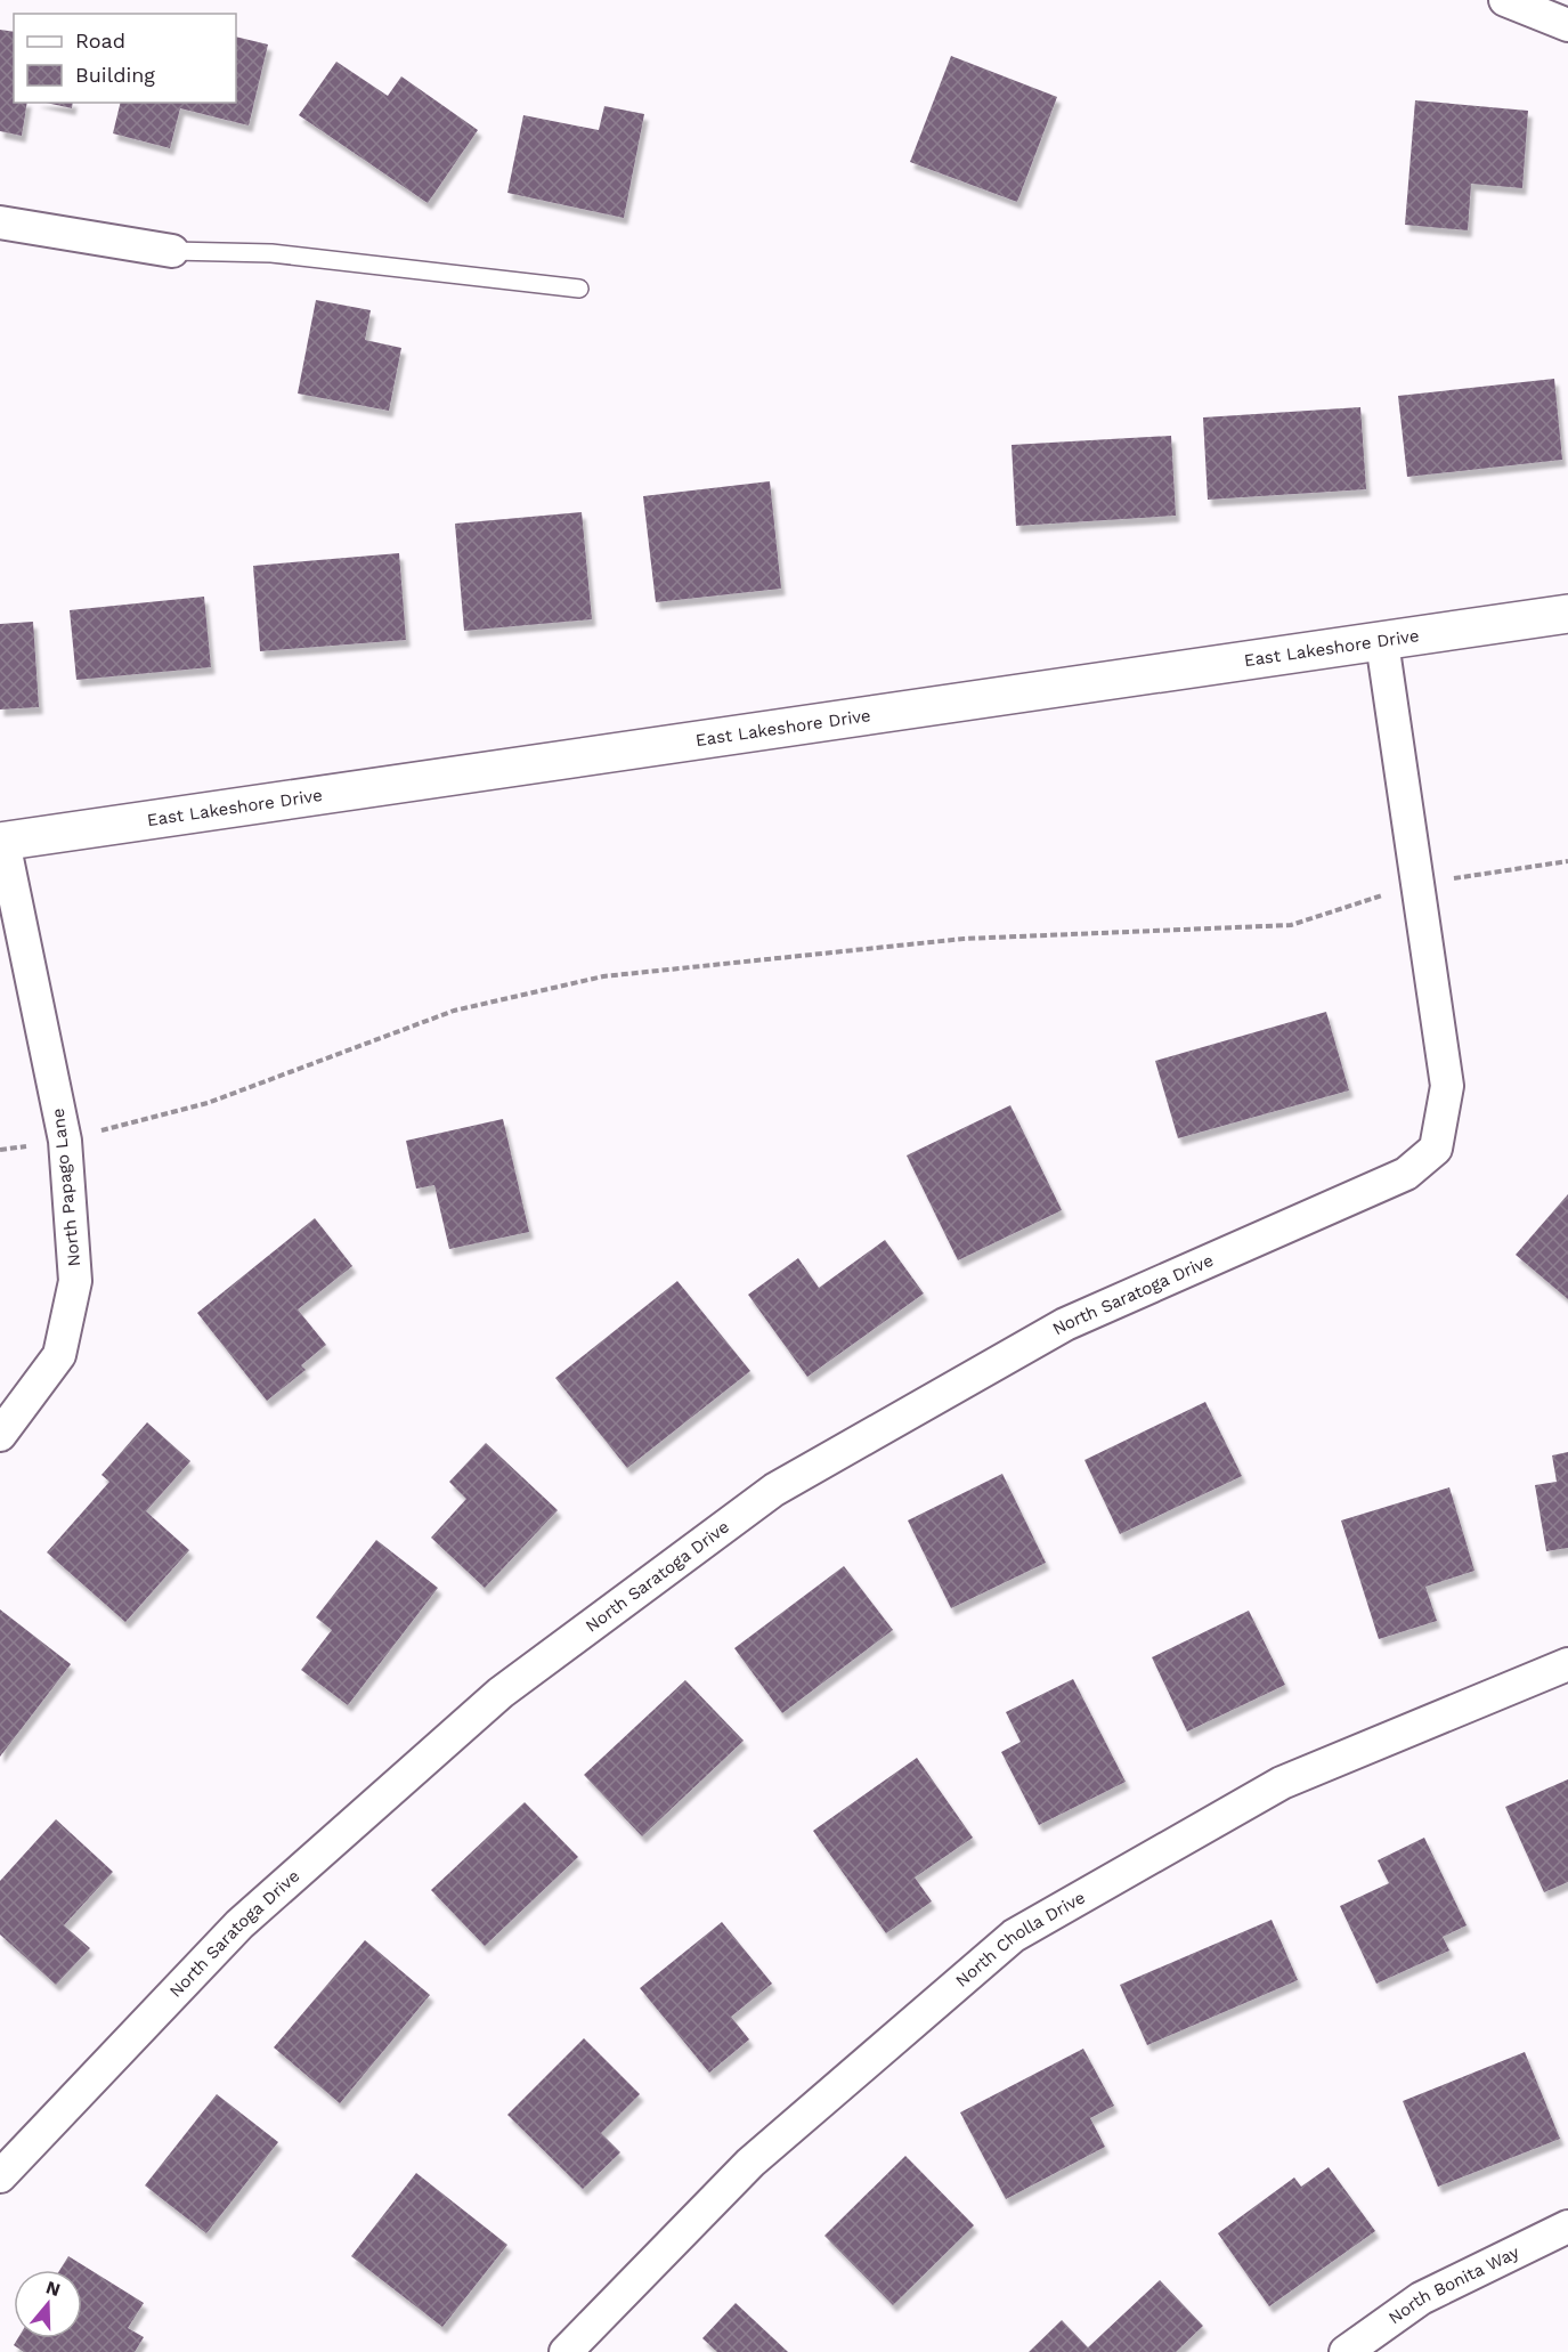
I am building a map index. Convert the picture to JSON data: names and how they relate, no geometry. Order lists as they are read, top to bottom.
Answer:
{
  "streets": {
    "main road": ["East Lakeshore Drive"],
    "street": [
      "North Papago Lane",
      "North Saratoga Drive",
      "North Cholla Drive",
      "North Bonita Way"
    ]
  },
  "crossings": [
    ["East Lakeshore Drive", "North Papago Lane"]
  ],
  "legend": ["Road", "Building"],
  "north": "top"
}
